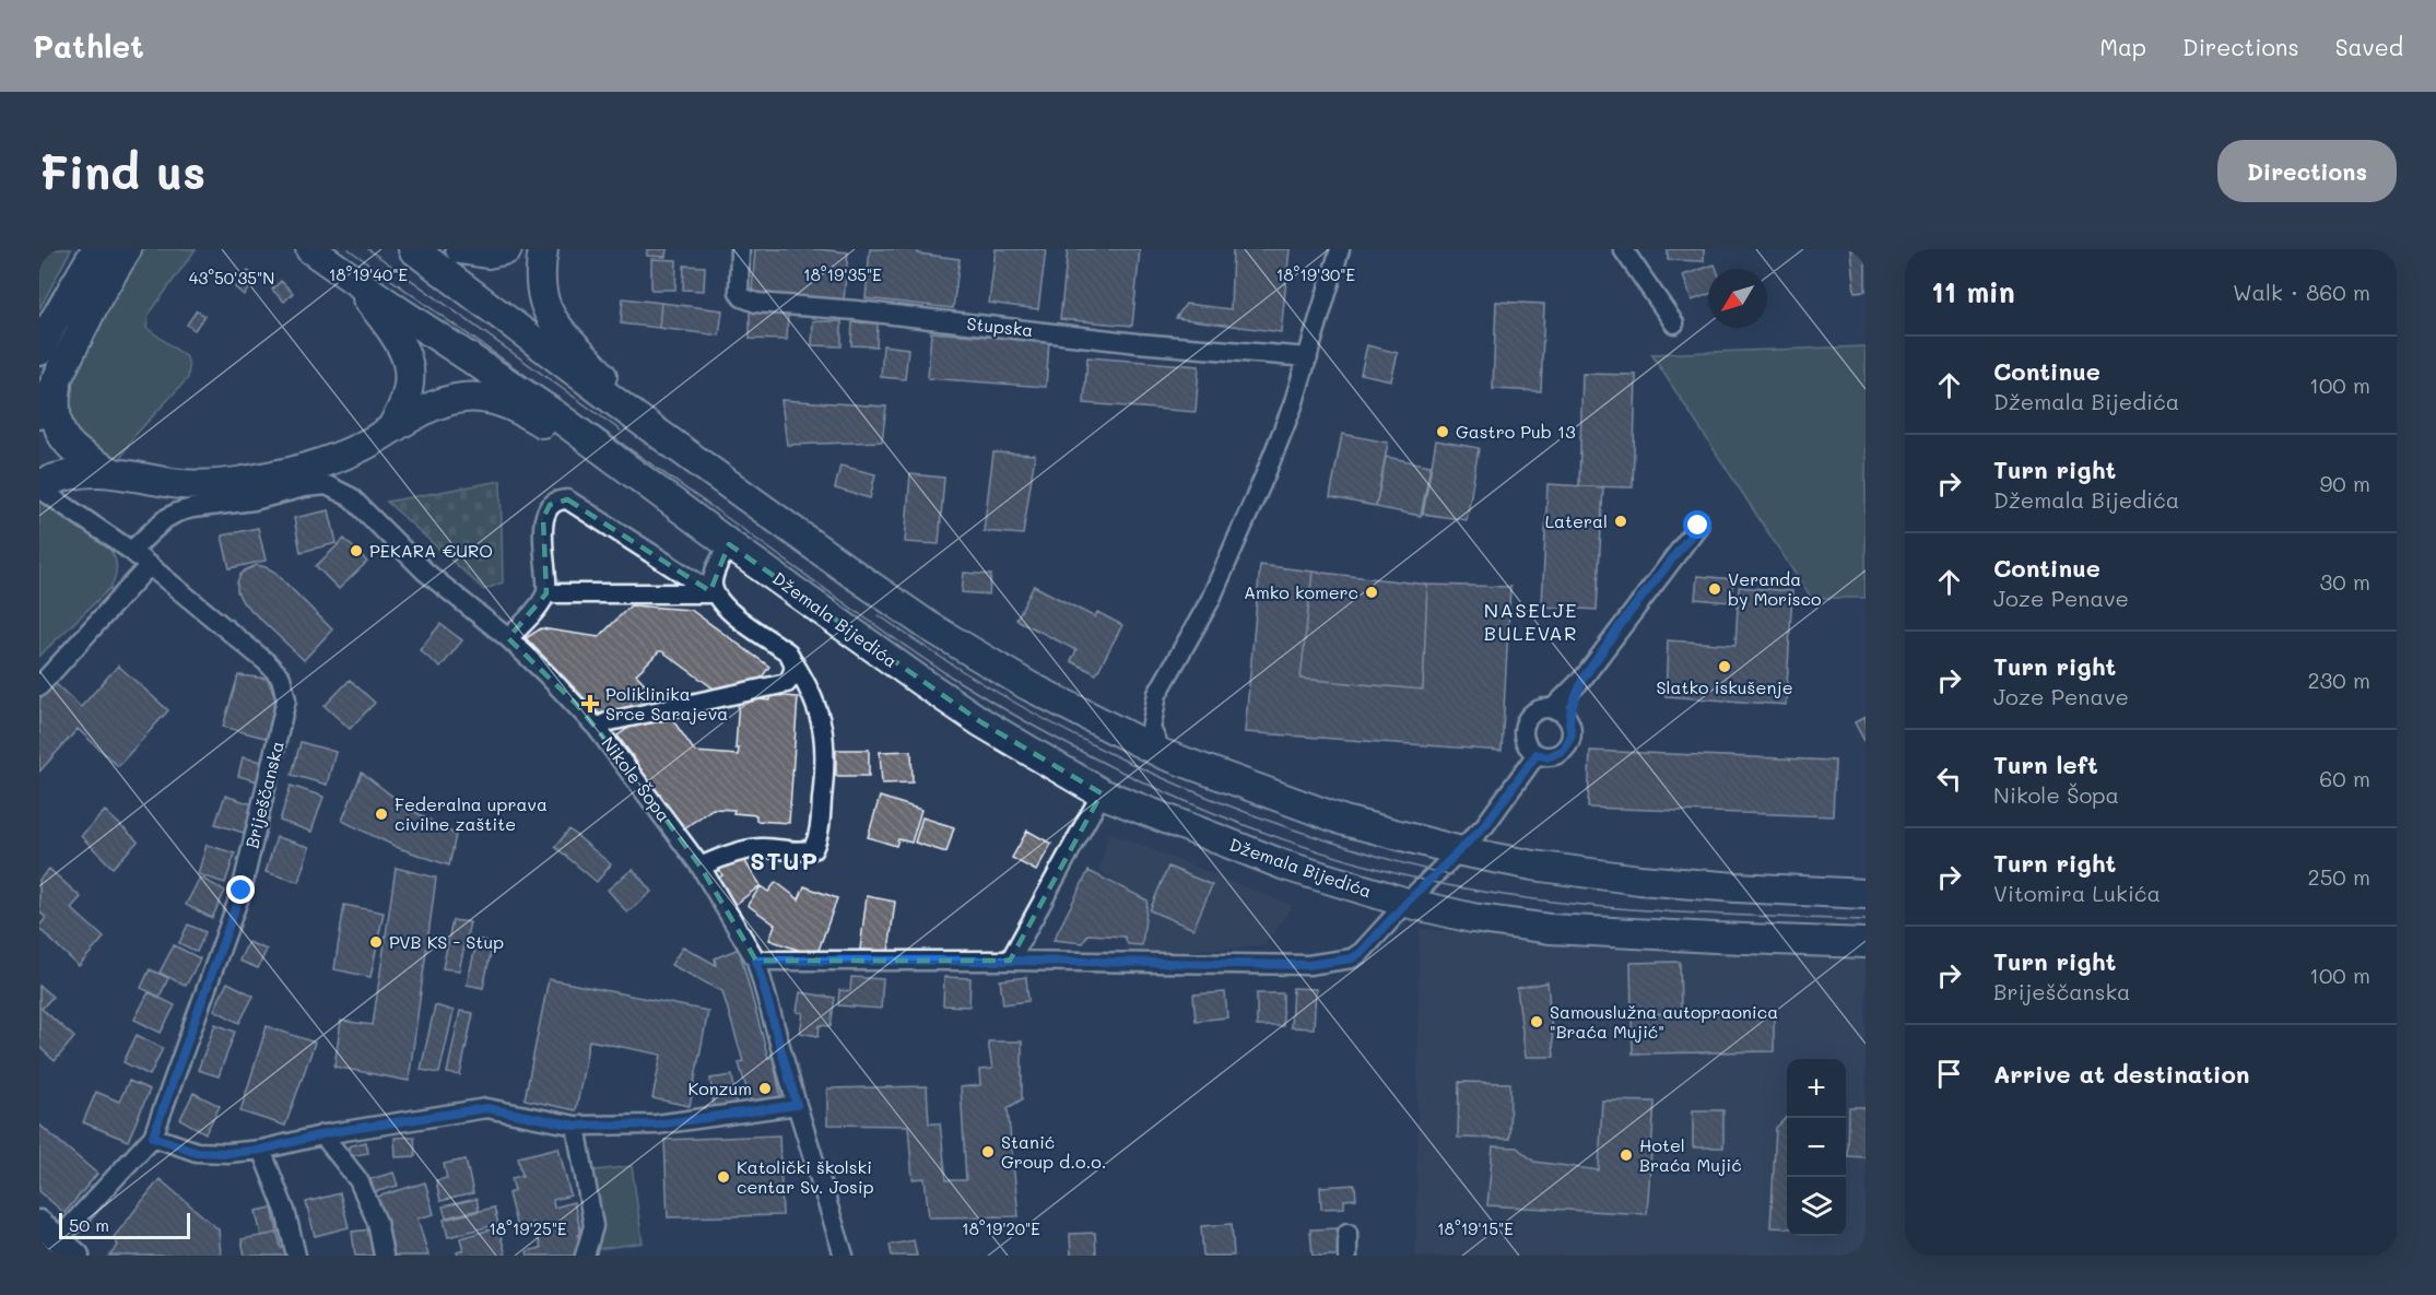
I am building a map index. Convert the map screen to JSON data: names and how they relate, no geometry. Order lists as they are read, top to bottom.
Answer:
{
  "streets": {
    "main road": ["Džemala Bijedića"],
    "street": ["Stupska", "Nikole Šopa", "Briješčanska"]
  },
  "crossings": [
    ["Nikole Šopa", "Briješčanska"]
  ],
  "districts": ["NASELJE BULEVAR", "STUP"],
  "places": {
    "other": [
      "Gastro Pub 13",
      "Lateral",
      "PEKARA €URO",
      "Veranda by Morisco",
      "Amko komerc",
      "Slatko iskušenje",
      "Federalna uprava civilne zaštite",
      "PVB KS - Stup",
      "Samouslužna autopraonica \"Braća Mujić\"",
      "Konzum",
      "Stanić Group d.o.o.",
      "Hotel Braća Mujić",
      "Katolički školski centar Sv. Josip"
    ],
    "health": ["Poliklinika Srce Sarajeva"]
  },
  "scale_bar": "50 m",
  "north": "bottom left",
  "page": {
    "header": "Pathlet",
    "nav": ["Map", "Directions", "Saved"],
    "buttons": "Directions",
    "title": "Find us",
    "heading": ["11 min", "Walk · 860 m"],
    "list": [
      ["Continue", "Džemala Bijedića", "100 m"],
      ["Turn right", "Džemala Bijedića", "90 m"],
      ["Continue", "Joze Penave", "30 m"],
      ["Turn right", "Joze Penave", "230 m"],
      ["Turn left", "Nikole Šopa", "60 m"],
      ["Turn right", "Vitomira Lukića", "250 m"],
      ["Turn right", "Briješčanska", "100 m"],
      "Arrive at destination"
    ],
    "map_buttons": ["+", "−"],
    "scale": "50 m"
  },
  "coordinates": [
    "18°19'40\"E",
    "18°19'35\"E",
    "18°19'30\"E",
    "43°50'35\"N",
    "18°19'25\"E",
    "18°19'20\"E",
    "18°19'15\"E"
  ]
}
